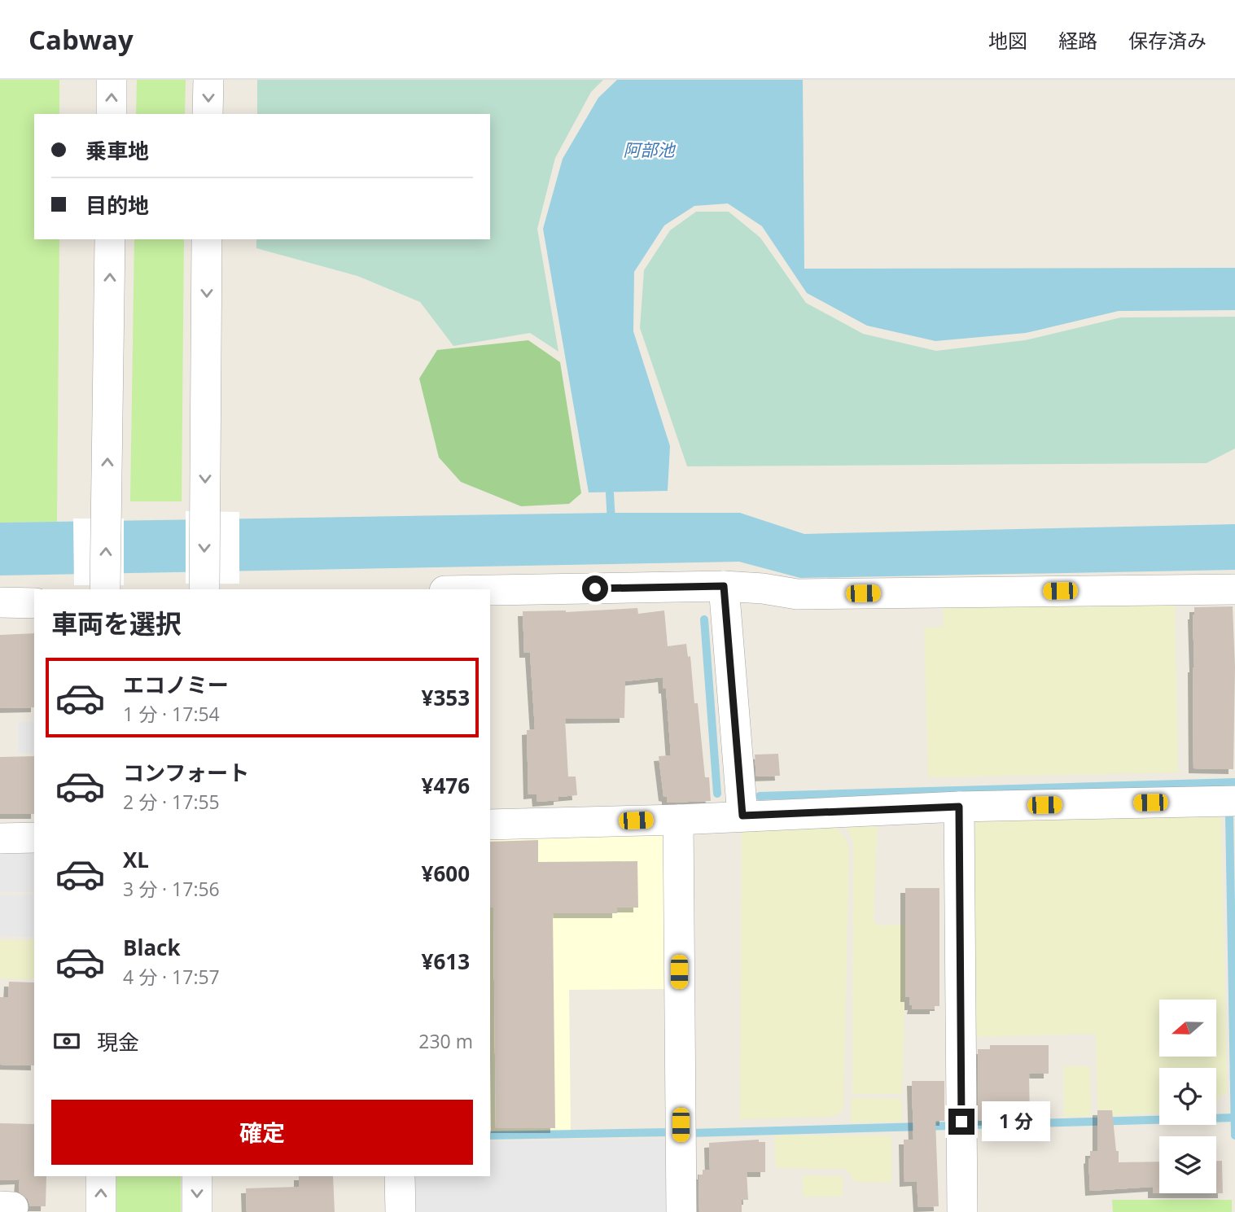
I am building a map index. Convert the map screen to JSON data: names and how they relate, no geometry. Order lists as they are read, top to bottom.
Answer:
{
  "water": ["阿部池"],
  "north": "left",
  "page": {
    "header": "Cabway",
    "nav": ["地図", "経路", "保存済み"],
    "banner": ["乗車地", "目的地"],
    "heading": "車両を選択",
    "list": [
      {
        "name": "エコノミー",
        "note": "1 分 · 17:54",
        "value": "¥353"
      },
      {
        "name": "コンフォート",
        "note": "2 分 · 17:55",
        "value": "¥476"
      },
      {
        "name": "XL",
        "note": "3 分 · 17:56",
        "value": "¥600"
      },
      {
        "name": "Black",
        "note": "4 分 · 17:57",
        "value": "¥613"
      }
    ],
    "pay": ["現金", "230 m"],
    "buttons": "確定",
    "bubble": "1 分"
  }
}
